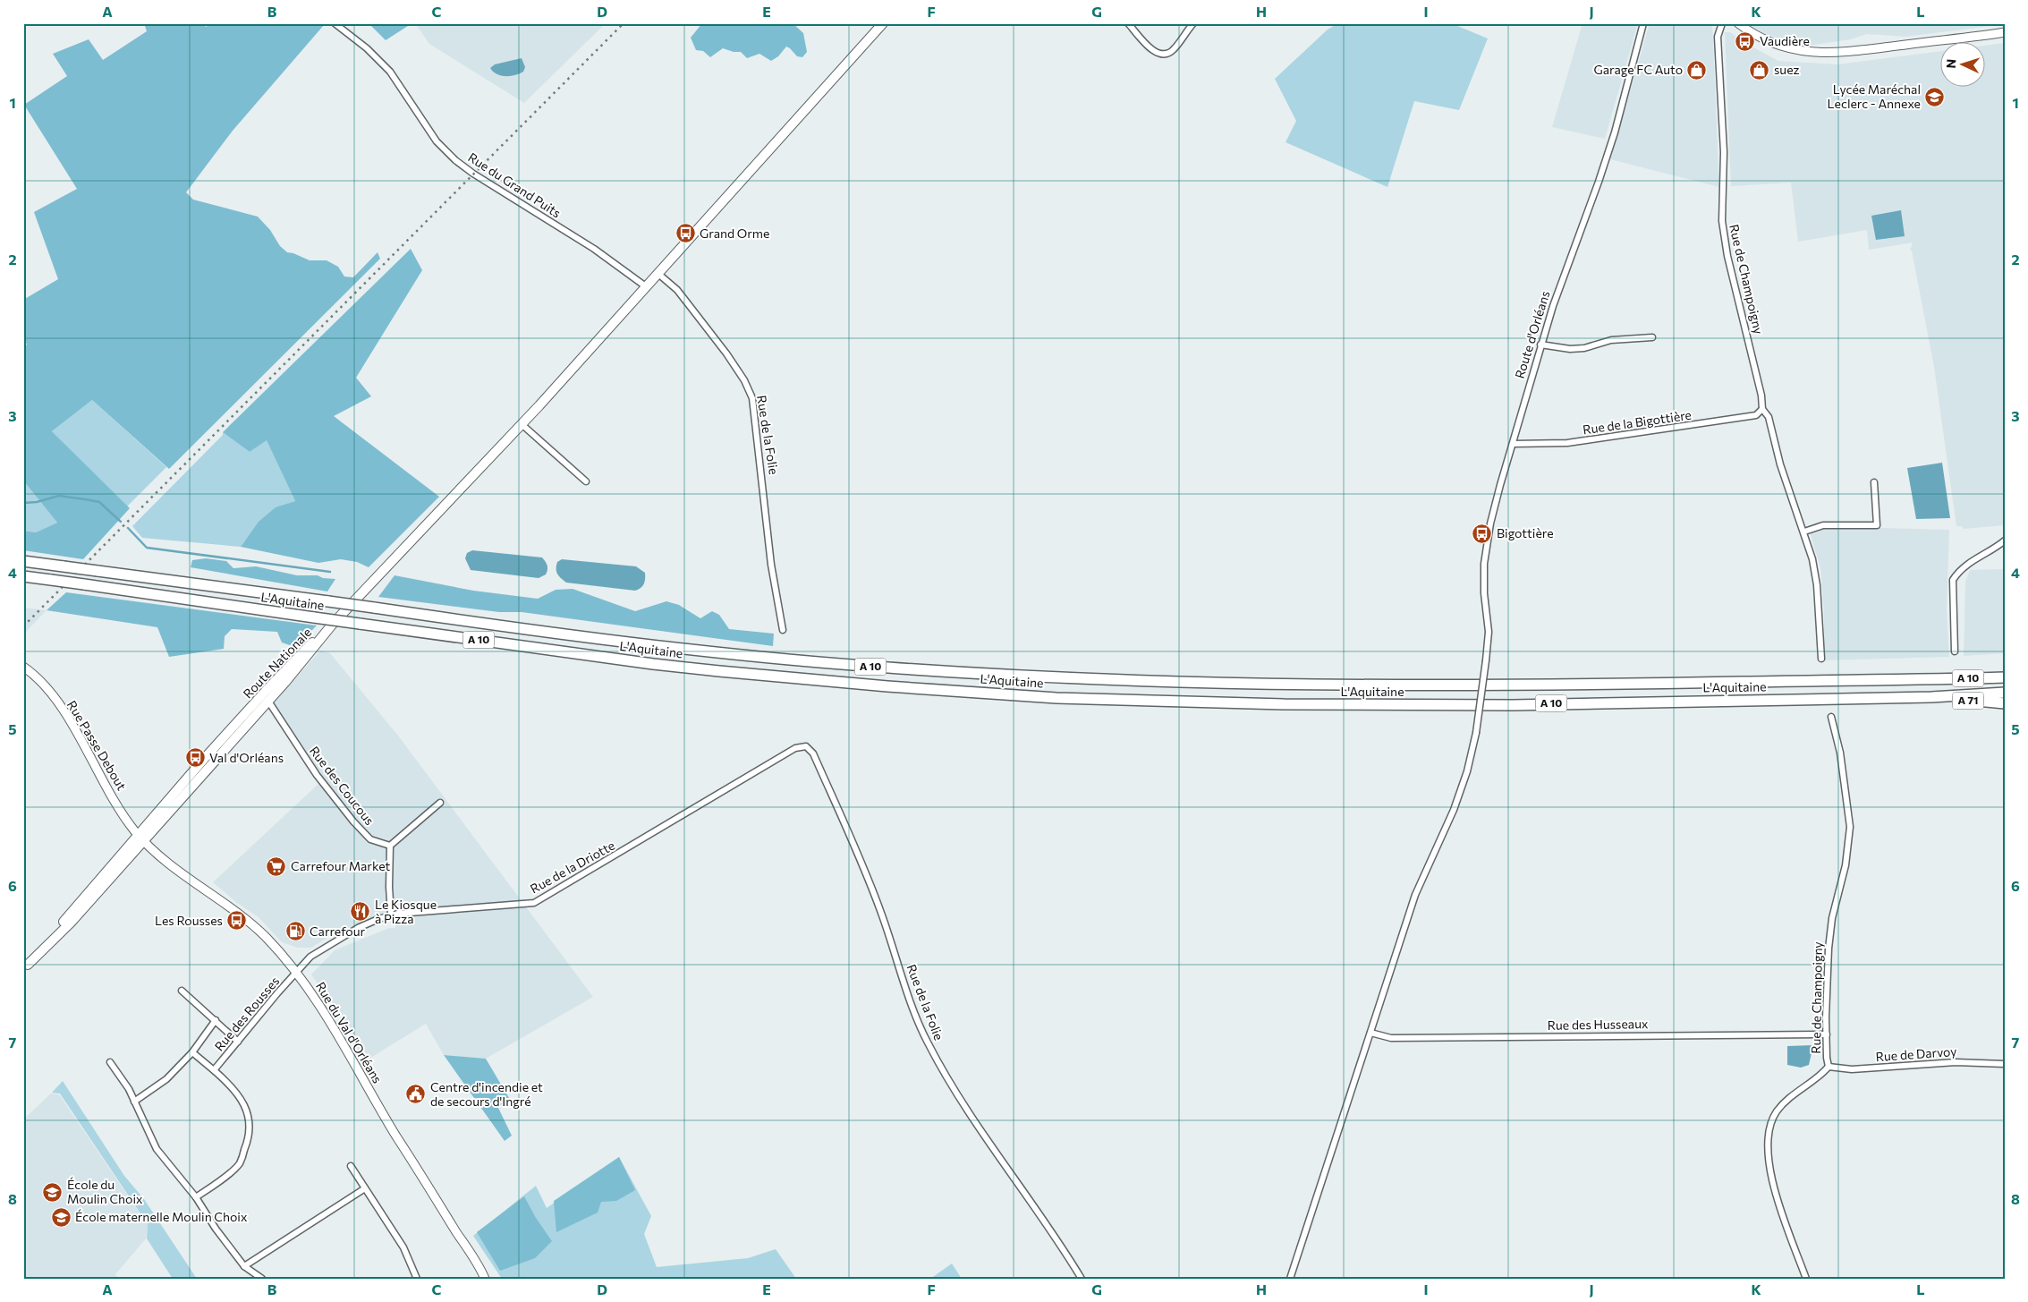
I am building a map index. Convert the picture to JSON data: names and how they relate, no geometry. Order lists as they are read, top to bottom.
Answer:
{
  "streets": {
    "highway": ["L'Aquitaine", "A 10", "A 71"],
    "main road": ["Route Nationale"],
    "street": [
      "Rue du Grand Puits",
      "Rue de Champoigny",
      "Route d'Orléans",
      "Rue de la Bigottière",
      "Rue de la Folie",
      "Rue Passe Debout",
      "Rue des Coucous",
      "Rue de la Driotte",
      "Rue des Rousses",
      "Rue des Husseaux",
      "Rue du Val d'Orléans",
      "Rue de Darvoy"
    ]
  },
  "crossings": [
    ["Rue de Champoigny", "Rue de la Bigottière"],
    ["Rue de Champoigny", "Rue des Husseaux"],
    ["Rue de Champoigny", "Rue de Darvoy"],
    ["Route d'Orléans", "Rue de la Bigottière"],
    ["Route d'Orléans", "Rue des Husseaux"],
    ["Rue de la Folie", "Rue de la Driotte"],
    ["L'Aquitaine", "A 71"],
    ["Route Nationale", "Rue Passe Debout"],
    ["Route Nationale", "Rue des Coucous"],
    ["Route Nationale", "Rue du Val d'Orléans"],
    ["Rue Passe Debout", "Rue du Val d'Orléans"],
    ["Rue de la Driotte", "Rue des Rousses"],
    ["Rue de la Driotte", "Rue du Val d'Orléans"],
    ["Rue des Rousses", "Rue du Val d'Orléans"]
  ],
  "places": {
    "bus stop": [
      "Vaudière",
      "Grand Orme",
      "Bigottière",
      "Val d'Orléans",
      "Les Rousses"
    ],
    "shop": ["Garage FC Auto", "suez"],
    "school or university": ["Lycée Maréchal Leclerc - Annexe", "École du Moulin Choix", "École maternelle Moulin Choix"],
    "supermarket": ["Carrefour Market"],
    "restaurant": ["Le Kiosque à Pizza"],
    "fuel station": ["Carrefour"],
    "public building": ["Centre d'incendie et de secours d'Ingré"]
  },
  "north": "left",
  "grid": {
    "columns": [
      "A",
      "B",
      "C",
      "D",
      "E",
      "F",
      "G",
      "H",
      "I",
      "J",
      "K",
      "L"
    ],
    "rows": [
      "1",
      "2",
      "3",
      "4",
      "5",
      "6",
      "7",
      "8"
    ]
  }
}
